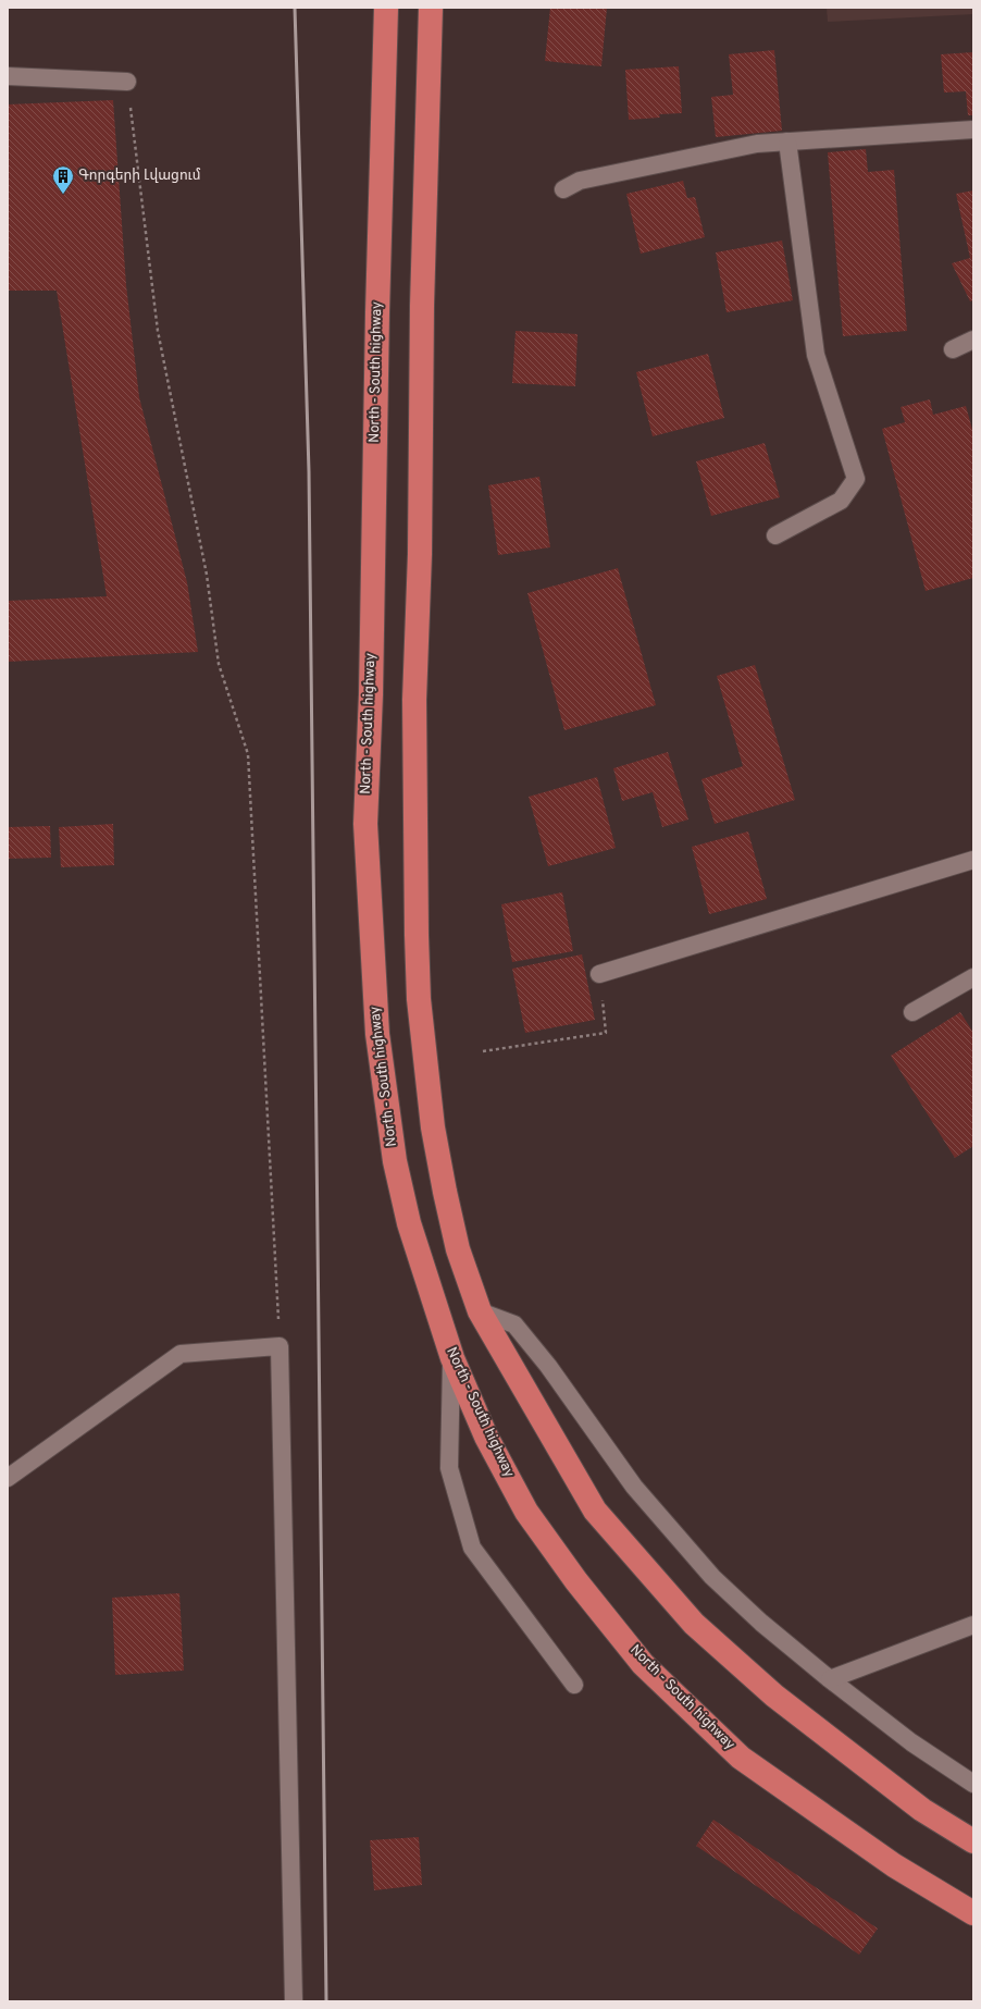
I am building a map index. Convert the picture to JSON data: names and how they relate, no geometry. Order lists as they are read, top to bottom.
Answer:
{
  "streets": {
    "highway": ["North - South highway"]
  },
  "places": {
    "building": ["Գորգերի Լվացում"]
  }
}
